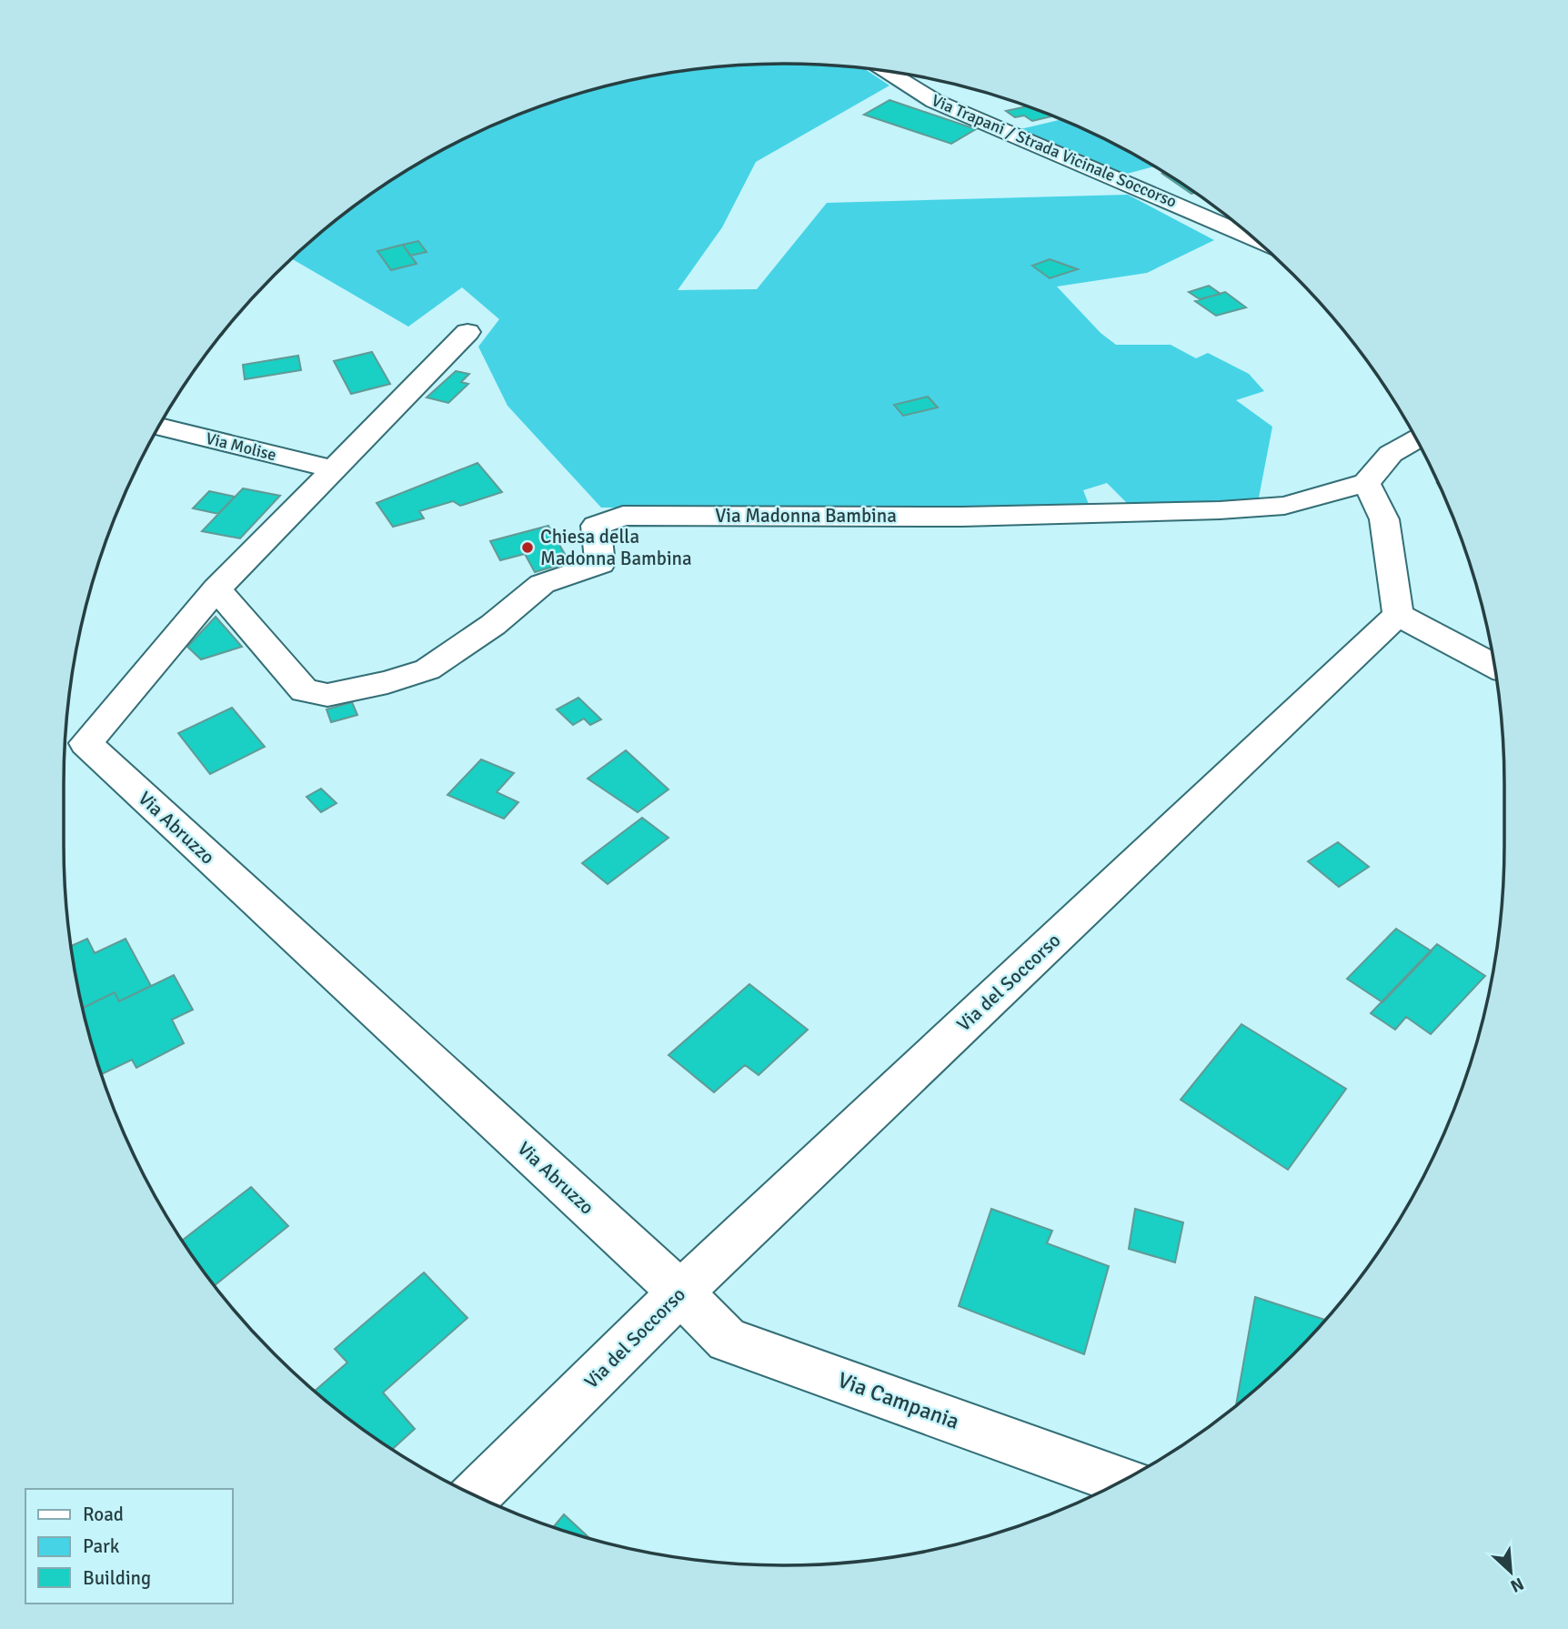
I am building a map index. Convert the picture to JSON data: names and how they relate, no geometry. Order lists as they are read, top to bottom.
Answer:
{
  "streets": {
    "street": [
      "Via Trapani / Strada Vicinale Soccorso",
      "Via Molise",
      "Via Madonna Bambina",
      "Via Abruzzo",
      "Via del Soccorso",
      "Via Campania"
    ]
  },
  "crossings": [
    ["Via Molise", "Via Abruzzo"],
    ["Via Madonna Bambina", "Via Abruzzo"],
    ["Via Abruzzo", "Via del Soccorso"],
    ["Via Abruzzo", "Via Campania"],
    ["Via del Soccorso", "Via Campania"]
  ],
  "places": ["Chiesa della Madonna Bambina"],
  "legend": ["Road", "Park", "Building"],
  "north": "bottom right"
}
